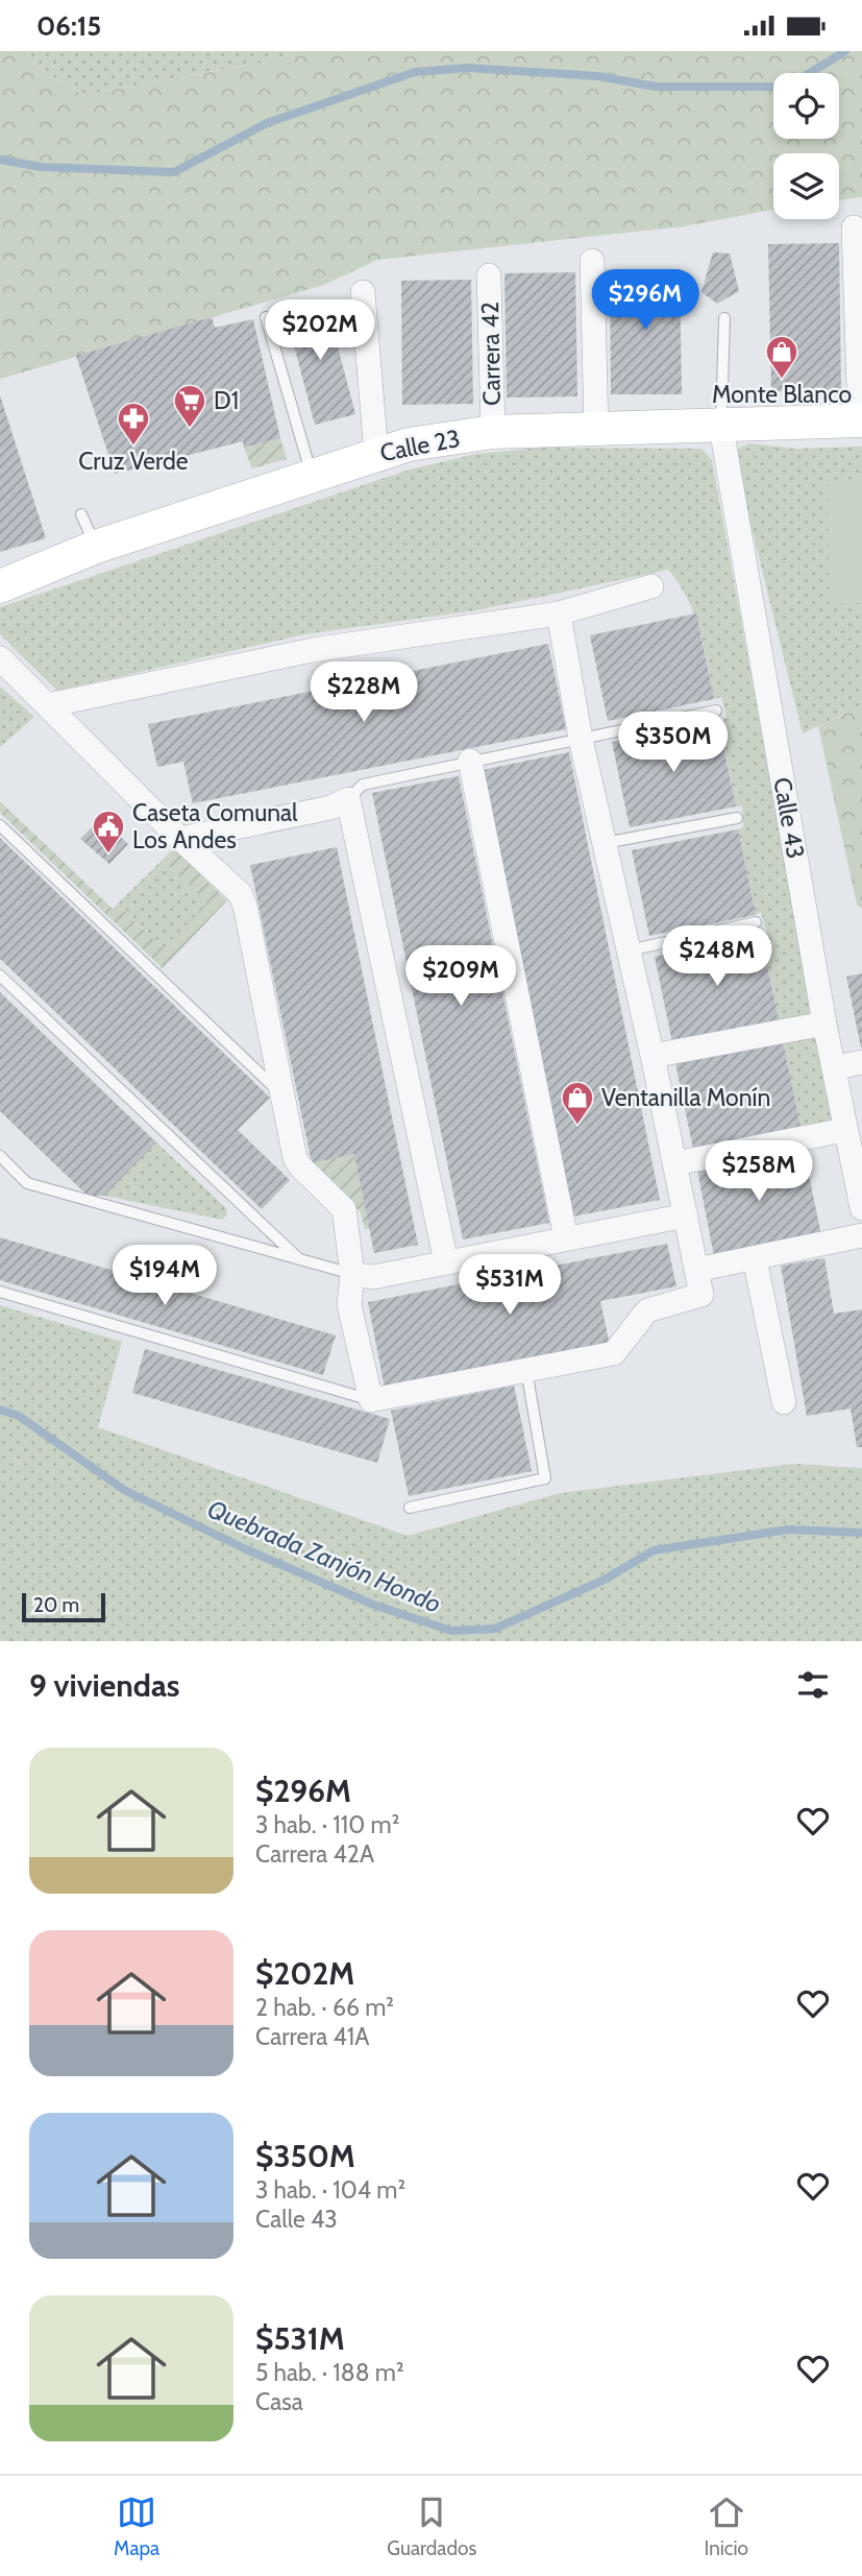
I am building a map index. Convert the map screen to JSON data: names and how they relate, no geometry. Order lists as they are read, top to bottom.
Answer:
{
  "streets": {
    "main road": ["Calle 23"],
    "street": ["Carrera 42", "Calle 43"]
  },
  "crossings": [
    ["Carrera 42", "Calle 23"],
    ["Calle 23", "Calle 43"]
  ],
  "water": ["Quebrada Zanjón Hondo"],
  "places": {
    "shop": ["Monte Blanco", "Ventanilla Monín"],
    "supermarket": ["D1"],
    "pharmacy": ["Cruz Verde"],
    "public building": ["Caseta Comunal Los Andes"]
  },
  "scale_bar": "20 m",
  "page": {
    "status": "06:15",
    "price": [
      "$296M",
      "$202M",
      "$228M",
      "$350M",
      "$248M",
      "$209M",
      "$258M",
      "$194M",
      "$531M"
    ],
    "scale": "20 m",
    "heading": "9 viviendas",
    "list": [
      {
        "name": "$296M",
        "note": "3 hab. · 110 m² · Carrera 42A"
      },
      {
        "name": "$202M",
        "note": "2 hab. · 66 m² · Carrera 41A"
      },
      {
        "name": "$350M",
        "note": "3 hab. · 104 m² · Calle 43"
      },
      {
        "name": "$531M",
        "note": "5 hab. · 188 m² · Casa"
      }
    ],
    "tabs": ["Mapa", "Guardados", "Inicio"]
  }
}
